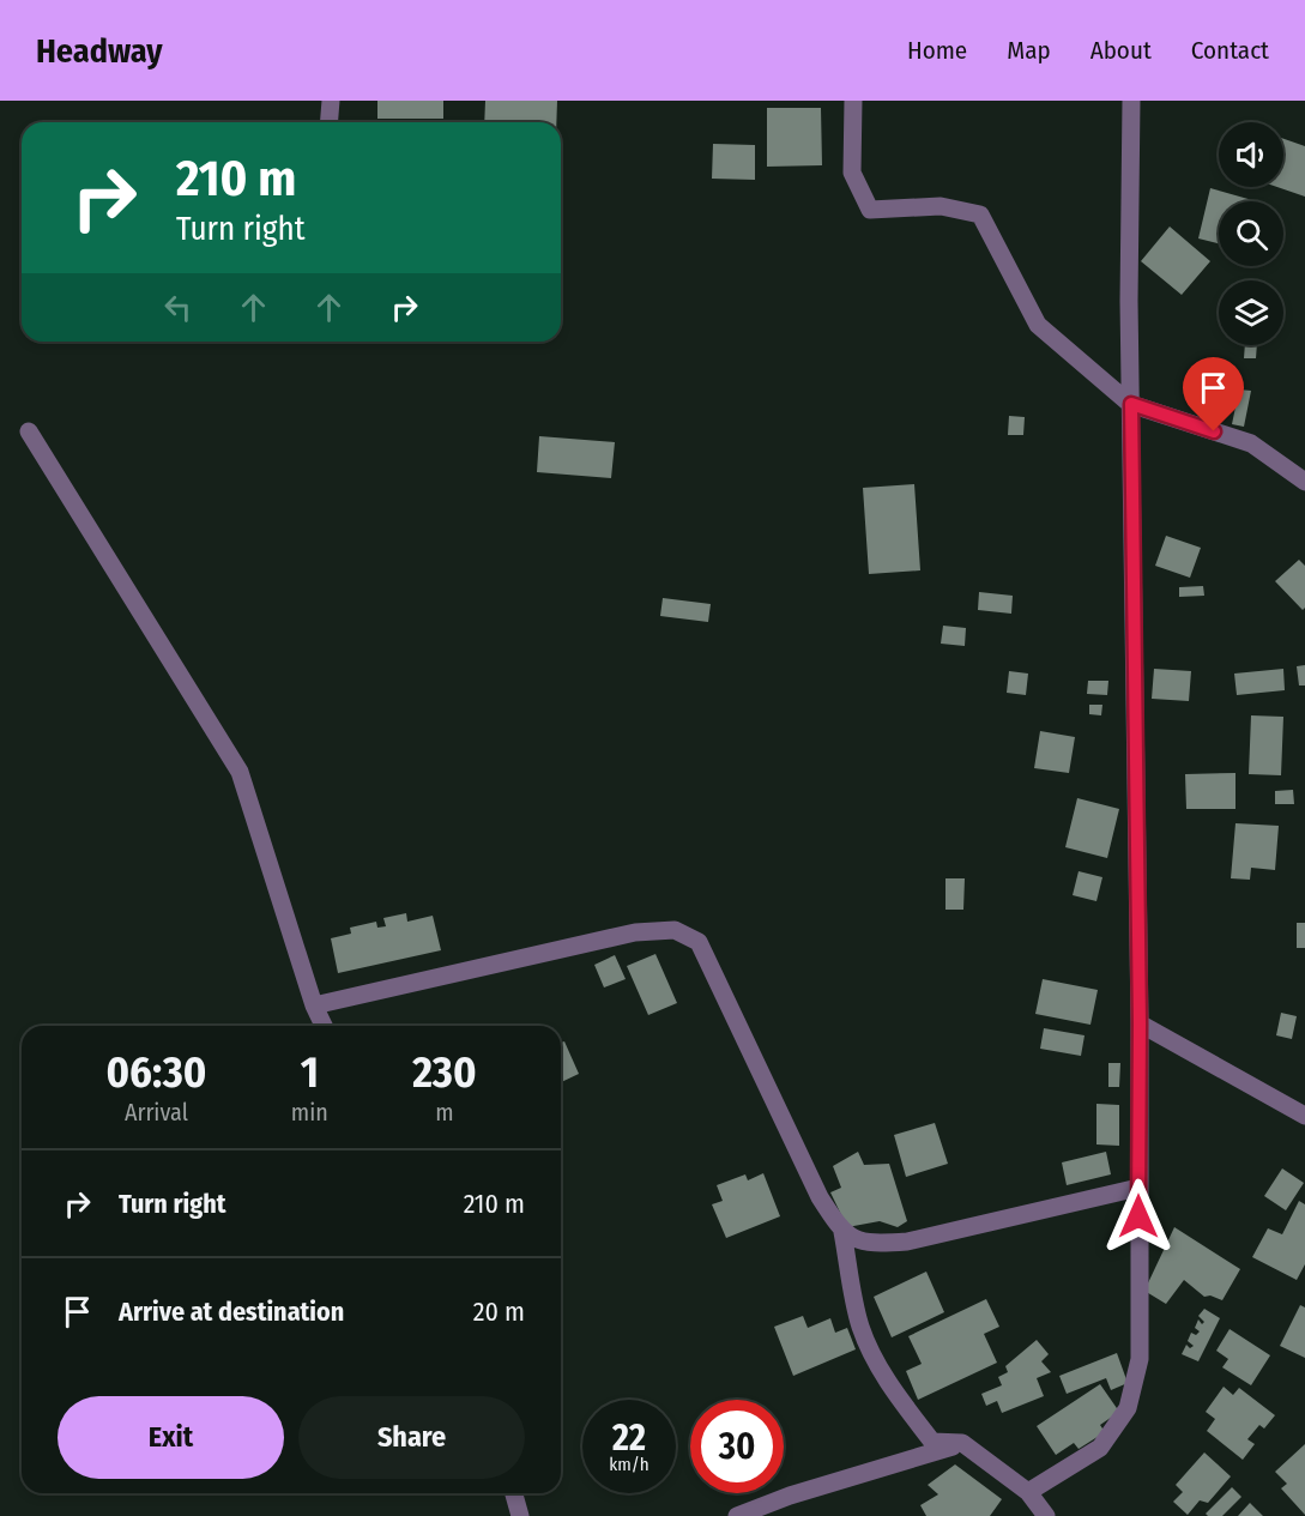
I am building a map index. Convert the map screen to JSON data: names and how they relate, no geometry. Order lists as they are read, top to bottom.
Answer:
{
  "page": {
    "header": "Headway",
    "nav": [
      "Home",
      "Map",
      "About",
      "Contact"
    ],
    "turn": ["210 m", "Turn right"],
    "eta": [
      "06:30",
      "Arrival",
      "1",
      "min",
      "230",
      "m"
    ],
    "list": [
      {
        "name": "Turn right",
        "value": "210 m"
      },
      {
        "name": "Arrive at destination",
        "value": "20 m"
      }
    ],
    "buttons": ["Exit", "Share"],
    "speed": "22 km/h",
    "limit": "30"
  }
}
